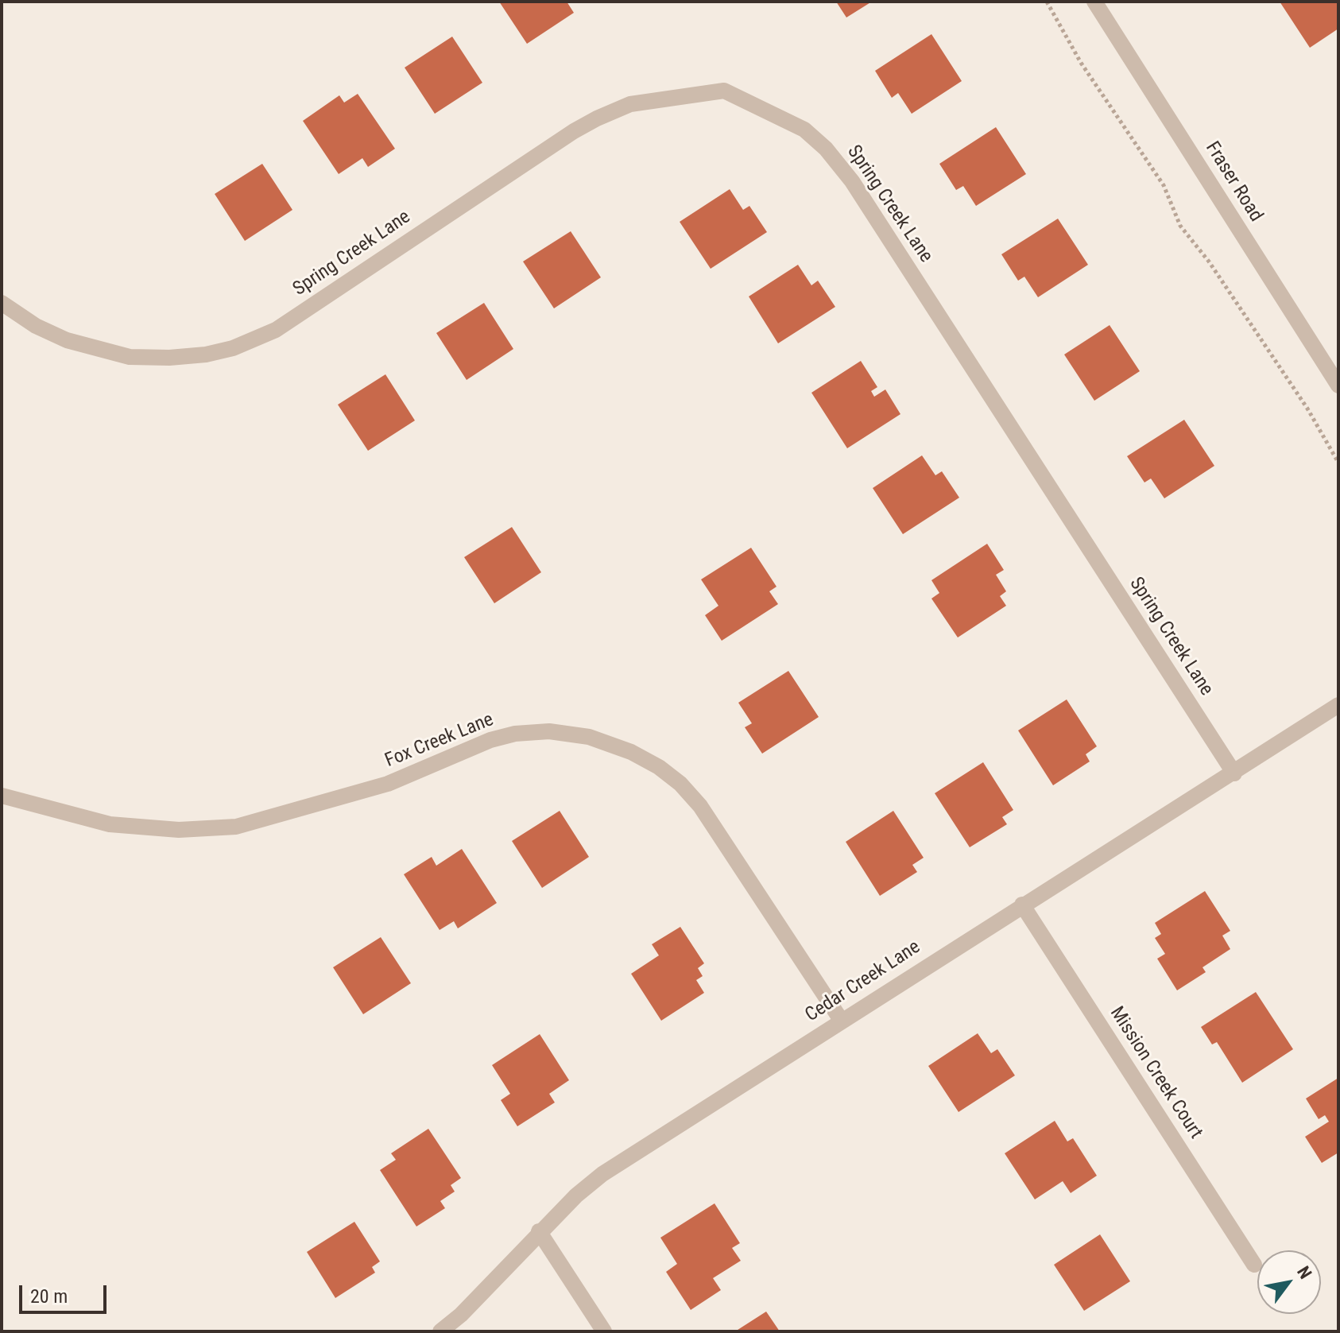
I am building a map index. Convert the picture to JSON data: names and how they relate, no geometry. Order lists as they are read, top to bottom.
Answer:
{
  "streets": {
    "street": [
      "Fraser Road",
      "Spring Creek Lane",
      "Fox Creek Lane",
      "Cedar Creek Lane",
      "Mission Creek Court"
    ]
  },
  "crossings": [
    ["Spring Creek Lane", "Cedar Creek Lane"],
    ["Fox Creek Lane", "Cedar Creek Lane"],
    ["Cedar Creek Lane", "Mission Creek Court"]
  ],
  "scale_bar": "20 m",
  "north": "top right"
}
